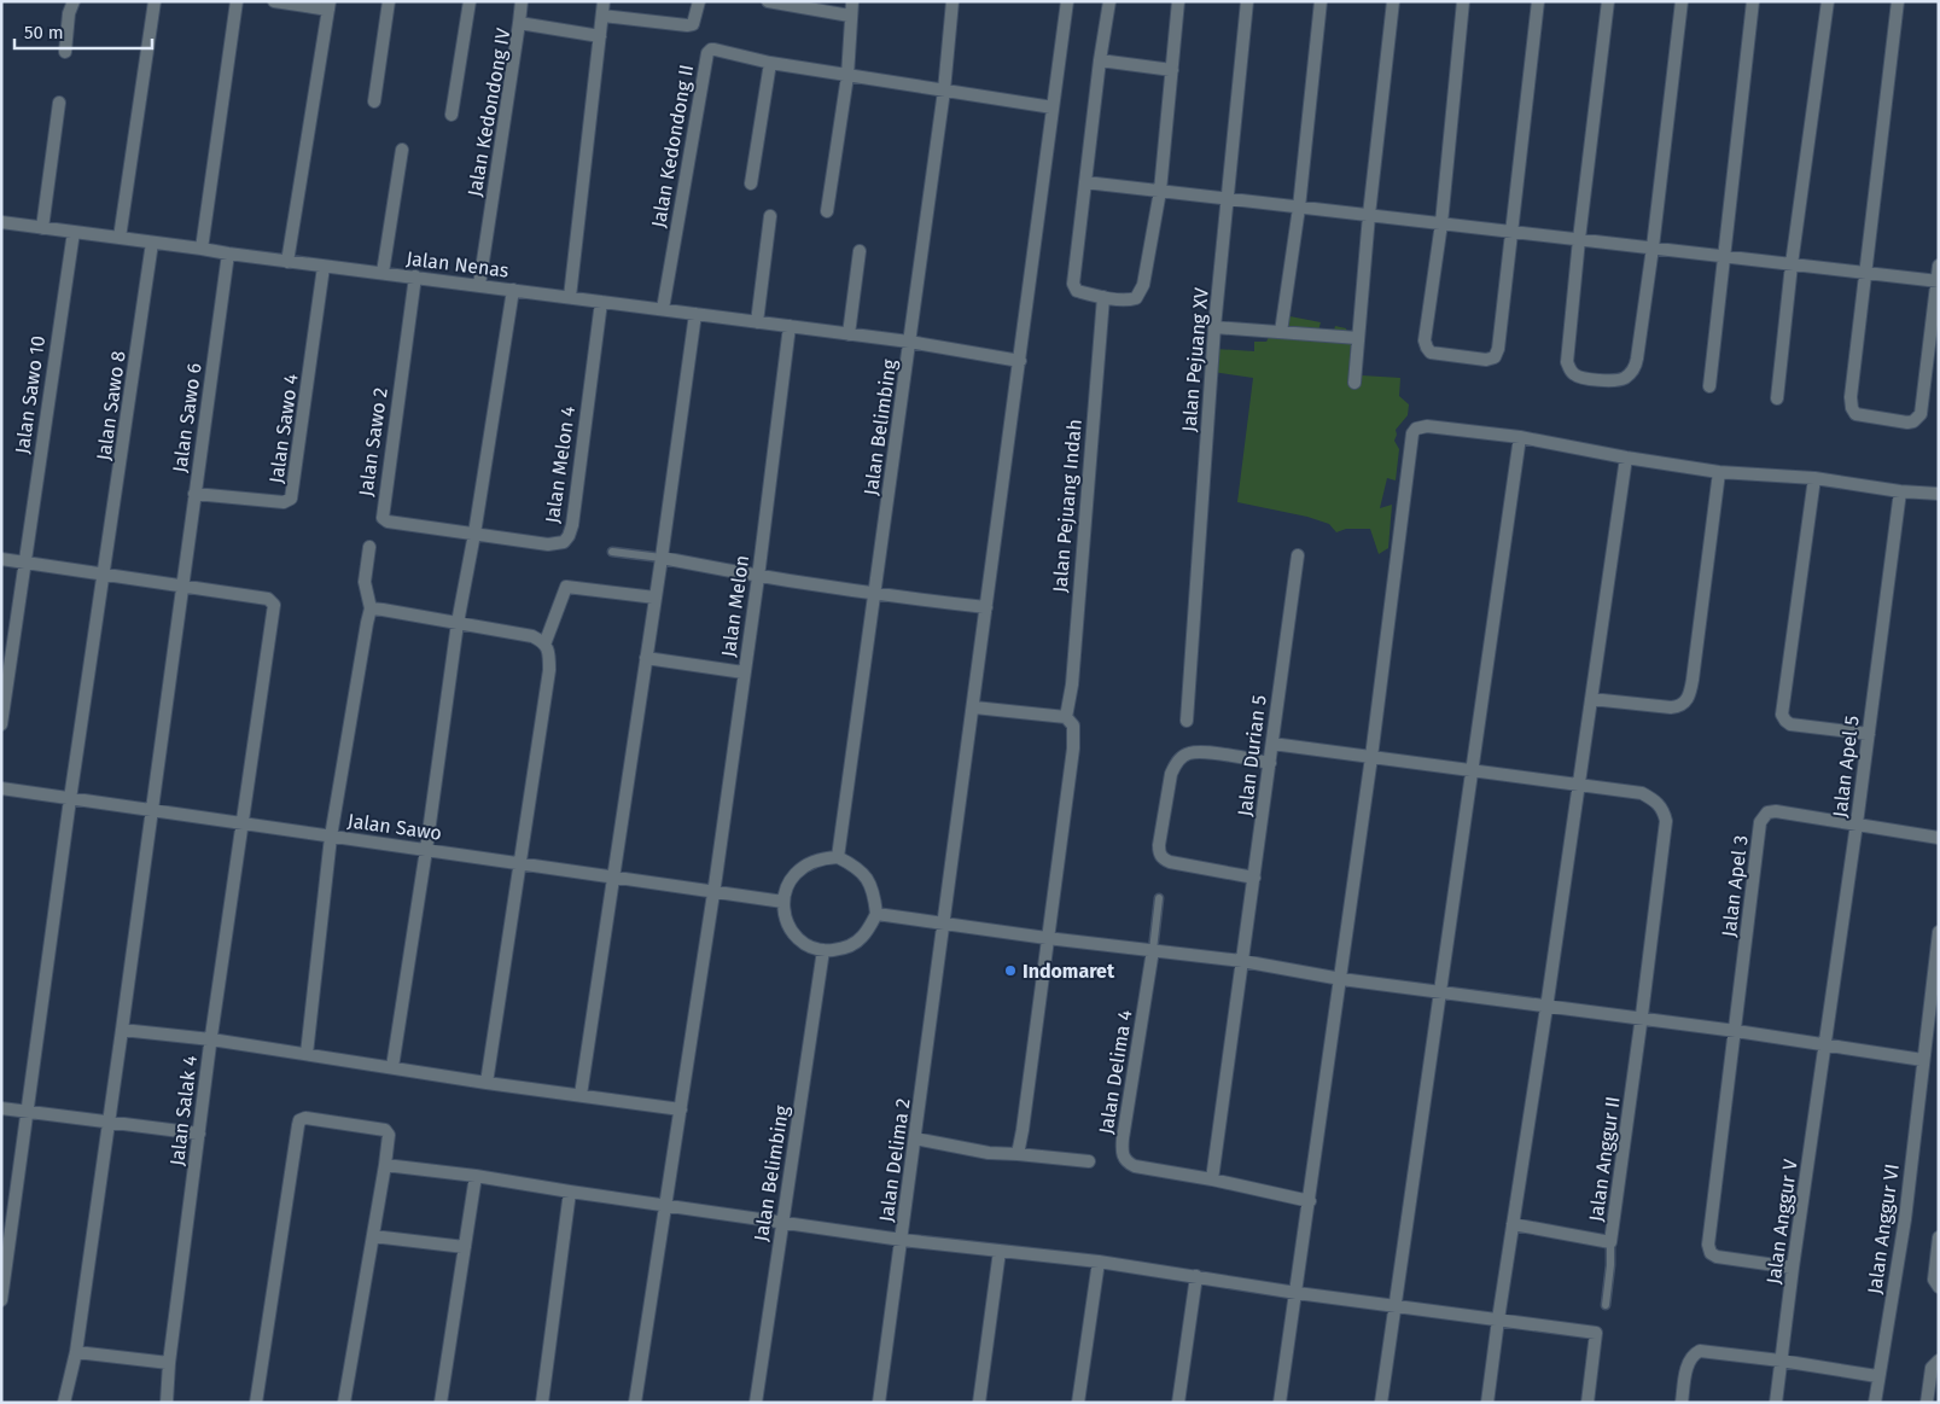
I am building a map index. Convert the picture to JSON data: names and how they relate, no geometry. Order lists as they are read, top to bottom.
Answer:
{
  "streets": {
    "street": [
      "Jalan Kedondong IV",
      "Jalan Kedondong II",
      "Jalan Nenas",
      "Jalan Pejuang XV",
      "Jalan Sawo 10",
      "Jalan Sawo 8",
      "Jalan Sawo 6",
      "Jalan Belimbing",
      "Jalan Sawo 4",
      "Jalan Sawo 2",
      "Jalan Melon 4",
      "Jalan Pejuang Indah",
      "Jalan Melon",
      "Jalan Durian 5",
      "Jalan Apel 5",
      "Jalan Sawo",
      "Jalan Apel 3",
      "Jalan Delima 4",
      "Jalan Salak 4",
      "Jalan Anggur II",
      "Jalan Delima 2",
      "Jalan Anggur V",
      "Jalan Anggur VI"
    ]
  },
  "crossings": [
    ["Jalan Kedondong IV", "Jalan Nenas"],
    ["Jalan Kedondong II", "Jalan Nenas"],
    ["Jalan Nenas", "Jalan Sawo 10"],
    ["Jalan Nenas", "Jalan Sawo 8"],
    ["Jalan Nenas", "Jalan Sawo 6"],
    ["Jalan Nenas", "Jalan Belimbing"],
    ["Jalan Nenas", "Jalan Sawo 4"],
    ["Jalan Nenas", "Jalan Sawo 2"],
    ["Jalan Nenas", "Jalan Melon 4"],
    ["Jalan Nenas", "Jalan Melon"],
    ["Jalan Nenas", "Jalan Delima 2"],
    ["Jalan Sawo 8", "Jalan Sawo"],
    ["Jalan Sawo 6", "Jalan Sawo 4"],
    ["Jalan Sawo 6", "Jalan Sawo"],
    ["Jalan Sawo 6", "Jalan Salak 4"],
    ["Jalan Belimbing", "Jalan Sawo"],
    ["Jalan Sawo 2", "Jalan Melon 4"],
    ["Jalan Melon", "Jalan Sawo"],
    ["Jalan Durian 5", "Jalan Delima 4"],
    ["Jalan Apel 5", "Jalan Apel 3"],
    ["Jalan Apel 5", "Jalan Anggur V"],
    ["Jalan Sawo", "Jalan Salak 4"]
  ],
  "places": ["Indomaret"],
  "scale_bar": "50 m"
}
